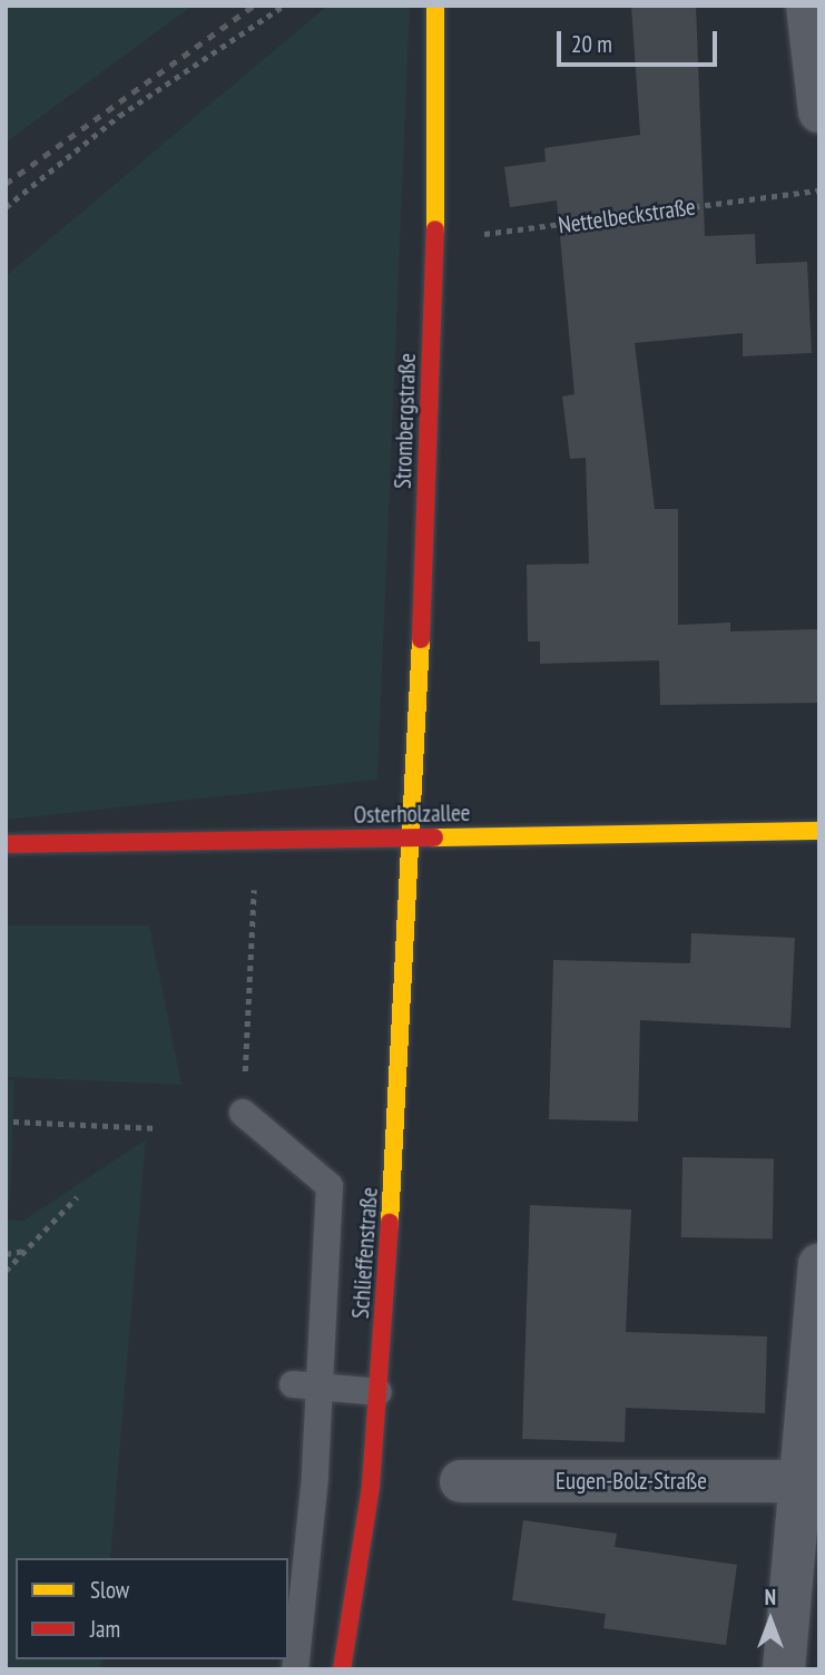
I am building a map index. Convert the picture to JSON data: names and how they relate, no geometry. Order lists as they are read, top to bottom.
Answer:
{
  "streets": {
    "street": [
      "Strombergstraße",
      "Osterholzallee",
      "Schlieffenstraße",
      "Eugen-Bolz-Straße"
    ],
    "path": ["Nettelbeckstraße"]
  },
  "crossings": [
    ["Nettelbeckstraße", "Strombergstraße"],
    ["Strombergstraße", "Osterholzallee"],
    ["Strombergstraße", "Schlieffenstraße"],
    ["Osterholzallee", "Schlieffenstraße"]
  ],
  "legend": ["Slow", "Jam"],
  "scale_bar": "20 m",
  "north": "top"
}
